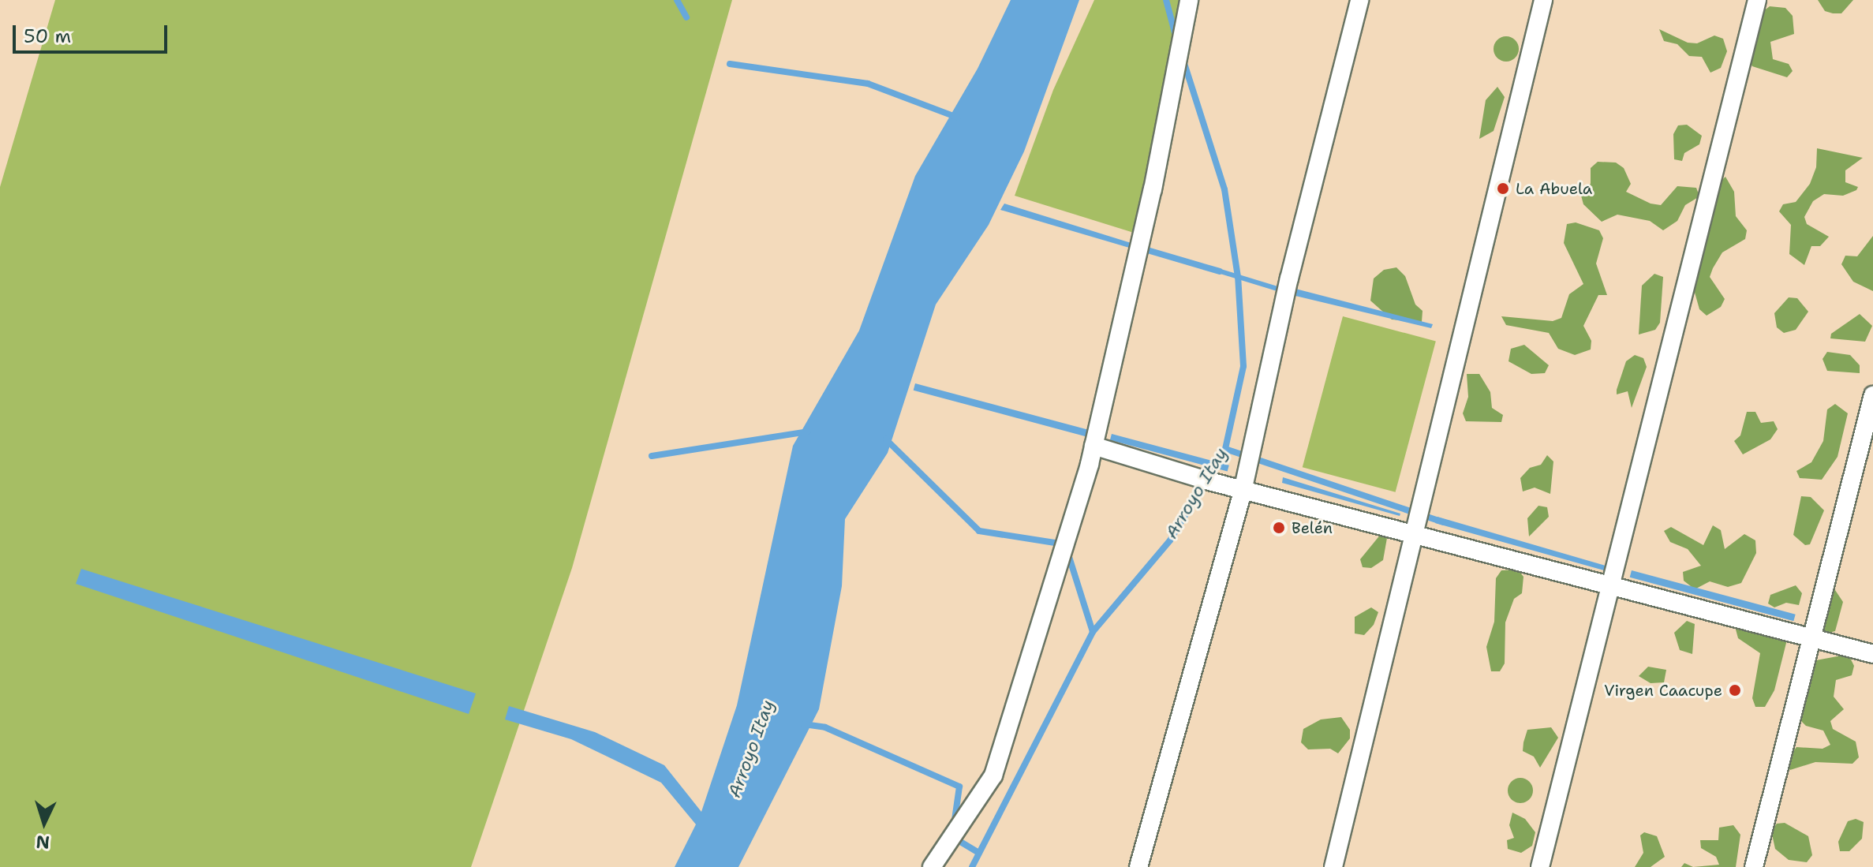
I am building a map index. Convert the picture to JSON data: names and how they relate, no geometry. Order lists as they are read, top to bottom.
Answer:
{
  "water": ["Arroyo Itay"],
  "places": ["La Abuela", "Belén", "Virgen Caacupe"],
  "scale_bar": "50 m",
  "north": "bottom"
}
